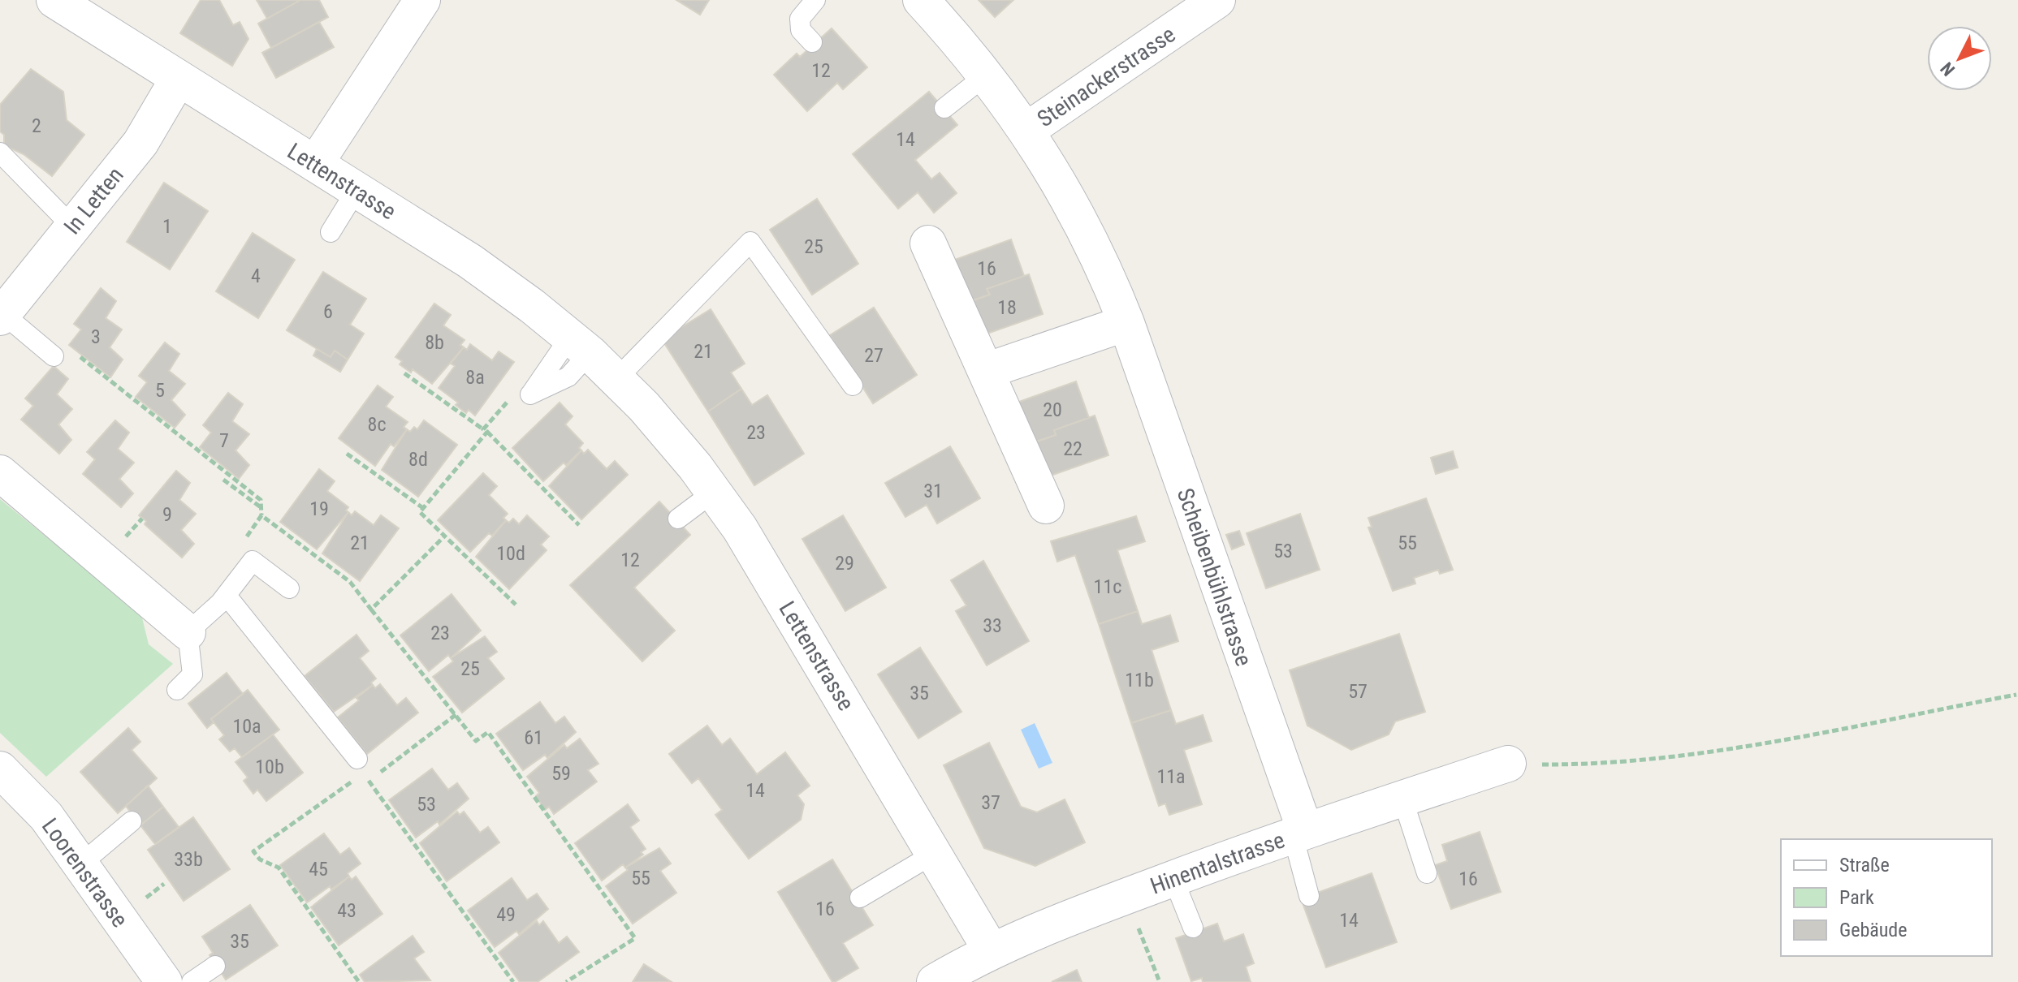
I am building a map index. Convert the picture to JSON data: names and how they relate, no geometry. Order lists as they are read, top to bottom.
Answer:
{
  "streets": {
    "street": [
      "Steinackerstrasse",
      "Lettenstrasse",
      "In Letten",
      "Scheibenbühlstrasse",
      "Hinentalstrasse",
      "Loorenstrasse"
    ]
  },
  "crossings": [
    ["Steinackerstrasse", "Scheibenbühlstrasse"],
    ["Lettenstrasse", "In Letten"],
    ["Lettenstrasse", "Hinentalstrasse"],
    ["Scheibenbühlstrasse", "Hinentalstrasse"]
  ],
  "house_numbers": [
    "12",
    "2",
    "14",
    "1",
    "25",
    "16",
    "4",
    "18",
    "6",
    "3",
    "8b",
    "21",
    "27",
    "8a",
    "5",
    "20",
    "8c",
    "23",
    "7",
    "22",
    "8d",
    "31",
    "19",
    "9",
    "21",
    "55",
    "53",
    "10d",
    "12",
    "29",
    "11c",
    "33",
    "23",
    "25",
    "11b",
    "57",
    "35",
    "10a",
    "61",
    "10b",
    "59",
    "11a",
    "14",
    "37",
    "53",
    "33b",
    "45",
    "55",
    "16",
    "16",
    "43",
    "49",
    "14",
    "35"
  ],
  "legend": ["Straße", "Park", "Gebäude"],
  "north": "bottom left"
}
